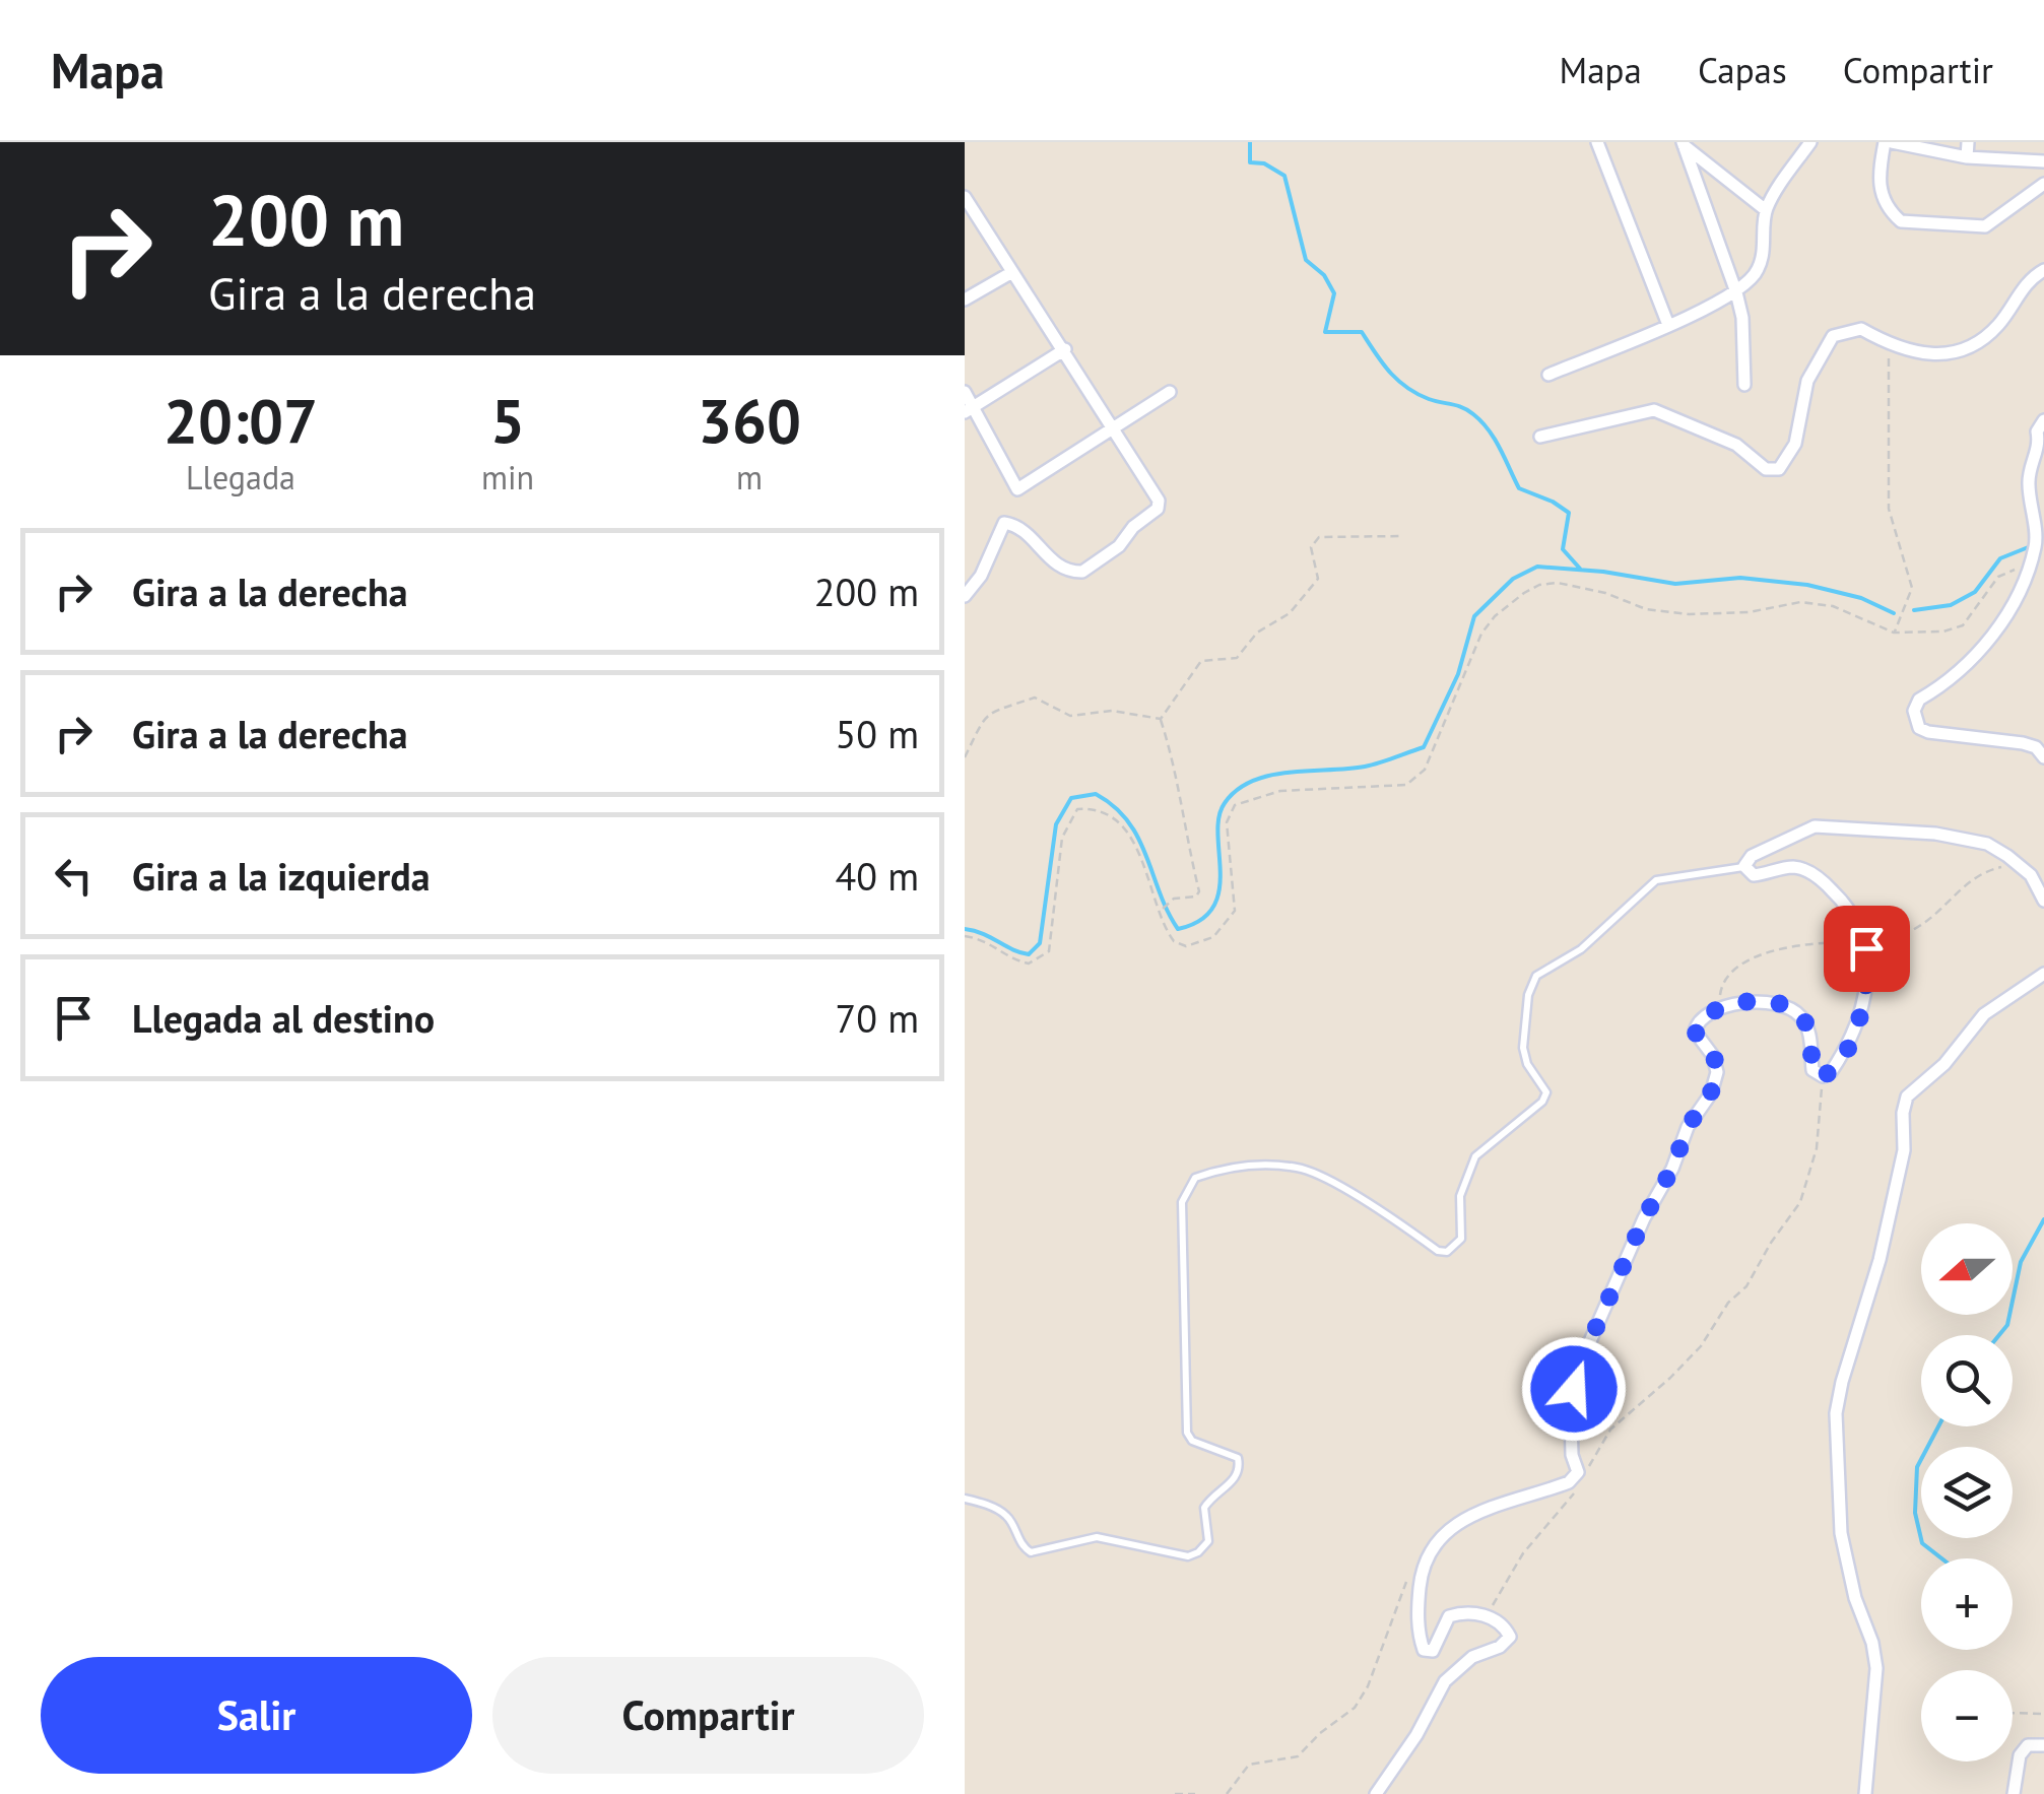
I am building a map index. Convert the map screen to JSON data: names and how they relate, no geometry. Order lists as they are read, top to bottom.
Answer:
{
  "north": "left",
  "page": {
    "header": "Mapa",
    "nav": ["Mapa", "Capas", "Compartir"],
    "turn": ["200 m", "Gira a la derecha"],
    "eta": [
      "20:07",
      "Llegada",
      "5",
      "min",
      "360",
      "m"
    ],
    "list": [
      {
        "name": "Gira a la derecha",
        "value": "200 m"
      },
      {
        "name": "Gira a la derecha",
        "value": "50 m"
      },
      {
        "name": "Gira a la izquierda",
        "value": "40 m"
      },
      {
        "name": "Llegada al destino",
        "value": "70 m"
      }
    ],
    "map_buttons": ["+", "−"],
    "buttons": ["Salir", "Compartir"]
  }
}
